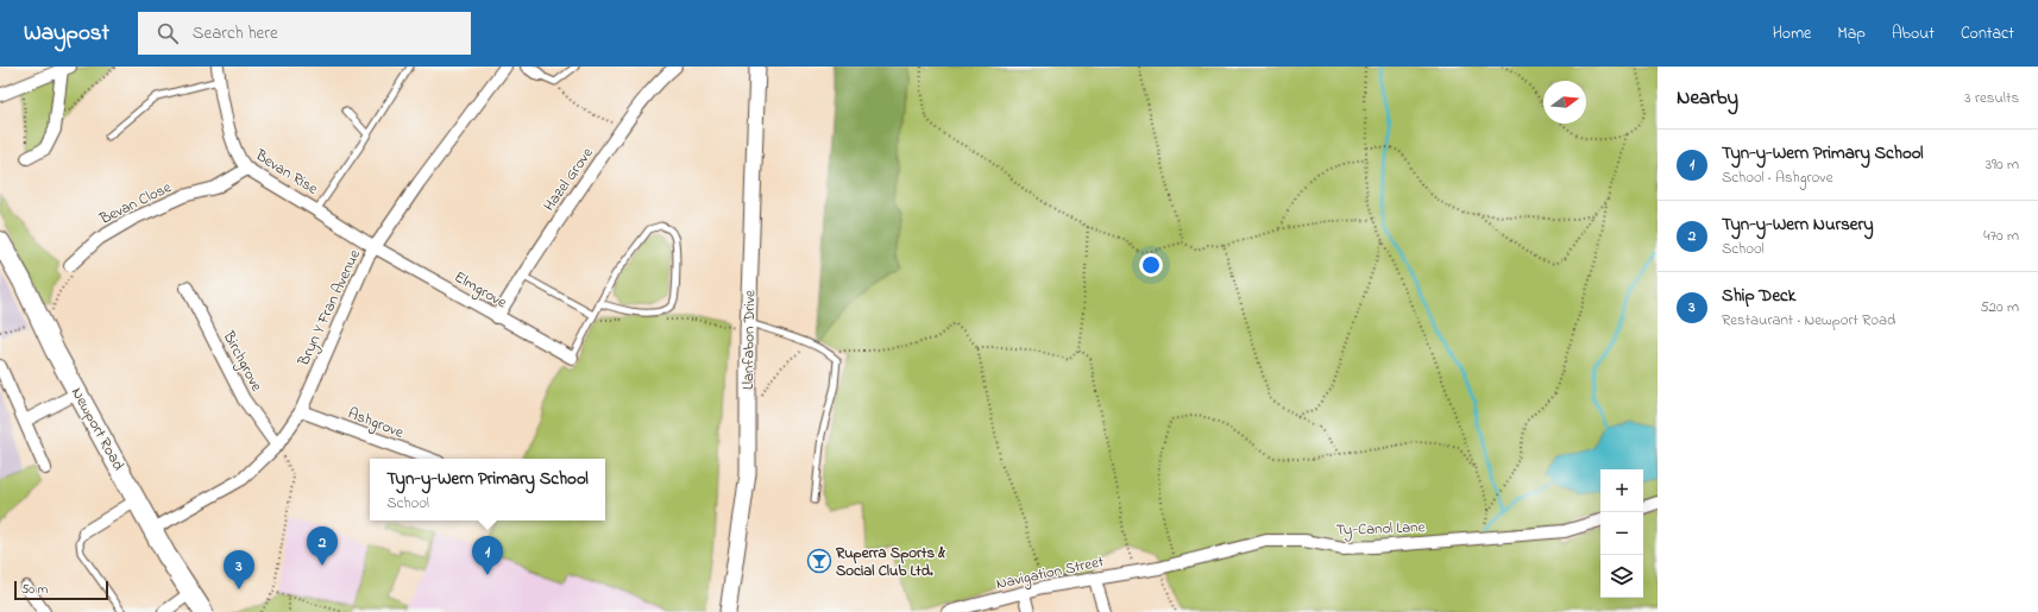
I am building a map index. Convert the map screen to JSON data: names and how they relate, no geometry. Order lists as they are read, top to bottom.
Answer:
{
  "streets": {
    "main road": ["Newport Road"],
    "street": [
      "Bevan Rise",
      "Hazel Grove",
      "Bevan Close",
      "Elmgrove",
      "Bryn Y Fran Avenue",
      "Llanfabon Drive",
      "Birchgrove",
      "Ashgrove",
      "Ty-Canol Lane",
      "Navigation Street"
    ]
  },
  "crossings": [
    ["Bevan Rise", "Bevan Close"],
    ["Bevan Rise", "Elmgrove"],
    ["Bevan Rise", "Bryn Y Fran Avenue"],
    ["Hazel Grove", "Elmgrove"],
    ["Elmgrove", "Bryn Y Fran Avenue"],
    ["Bryn Y Fran Avenue", "Birchgrove"],
    ["Bryn Y Fran Avenue", "Ashgrove"],
    ["Bryn Y Fran Avenue", "Newport Road"],
    ["Ty-Canol Lane", "Navigation Street"]
  ],
  "places": {
    "bar": ["Ruperra Sports & Social Club Ltd."]
  },
  "scale_bar": "50 m",
  "north": "right",
  "page": {
    "header": "Waypost",
    "search": "Search here",
    "nav": [
      "Home",
      "Map",
      "About",
      "Contact"
    ],
    "heading": ["Nearby", "3 results"],
    "list": [
      {
        "mark": "1",
        "name": "Tyn-y-Wern Primary School",
        "note": "School · Ashgrove",
        "value": "390 m"
      },
      {
        "mark": "2",
        "name": "Tyn-y-Wern Nursery",
        "note": "School",
        "value": "470 m"
      },
      {
        "mark": "3",
        "name": "Ship Deck",
        "note": "Restaurant · Newport Road",
        "value": "520 m"
      }
    ],
    "popup": ["Tyn-y-Wern Primary School", "School"],
    "map_buttons": ["+", "−"],
    "pins": ["2", "1", "3"],
    "scale": "50 m"
  }
}
